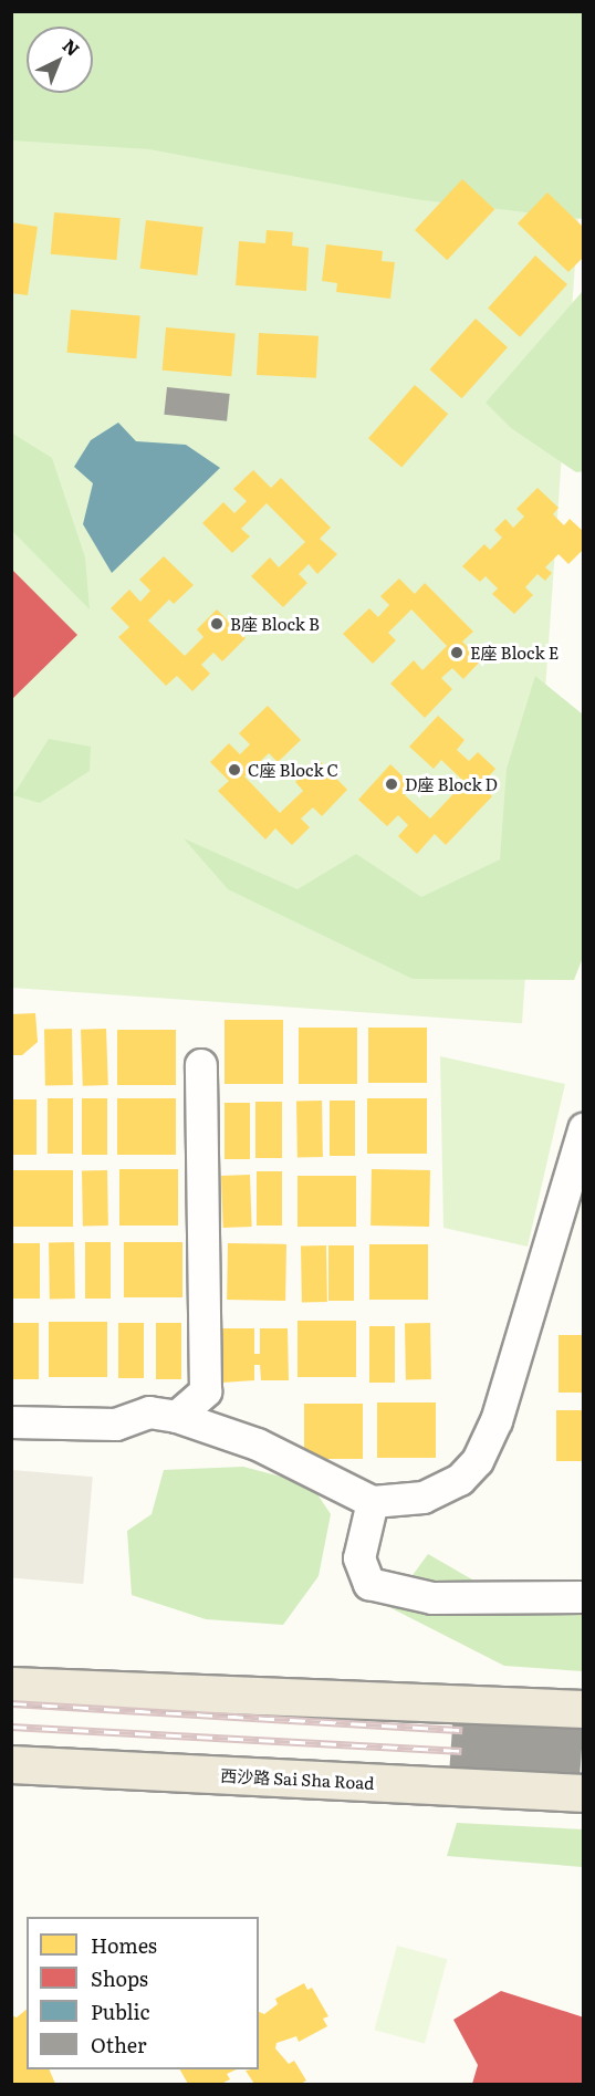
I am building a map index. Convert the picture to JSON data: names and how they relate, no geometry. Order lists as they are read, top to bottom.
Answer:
{
  "streets": {
    "main road": ["西沙路 Sai Sha Road"]
  },
  "places": [
    "B座 Block B",
    "E座 Block E",
    "C座 Block C",
    "D座 Block D"
  ],
  "legend": [
    "Homes",
    "Shops",
    "Public",
    "Other"
  ],
  "north": "top right"
}
